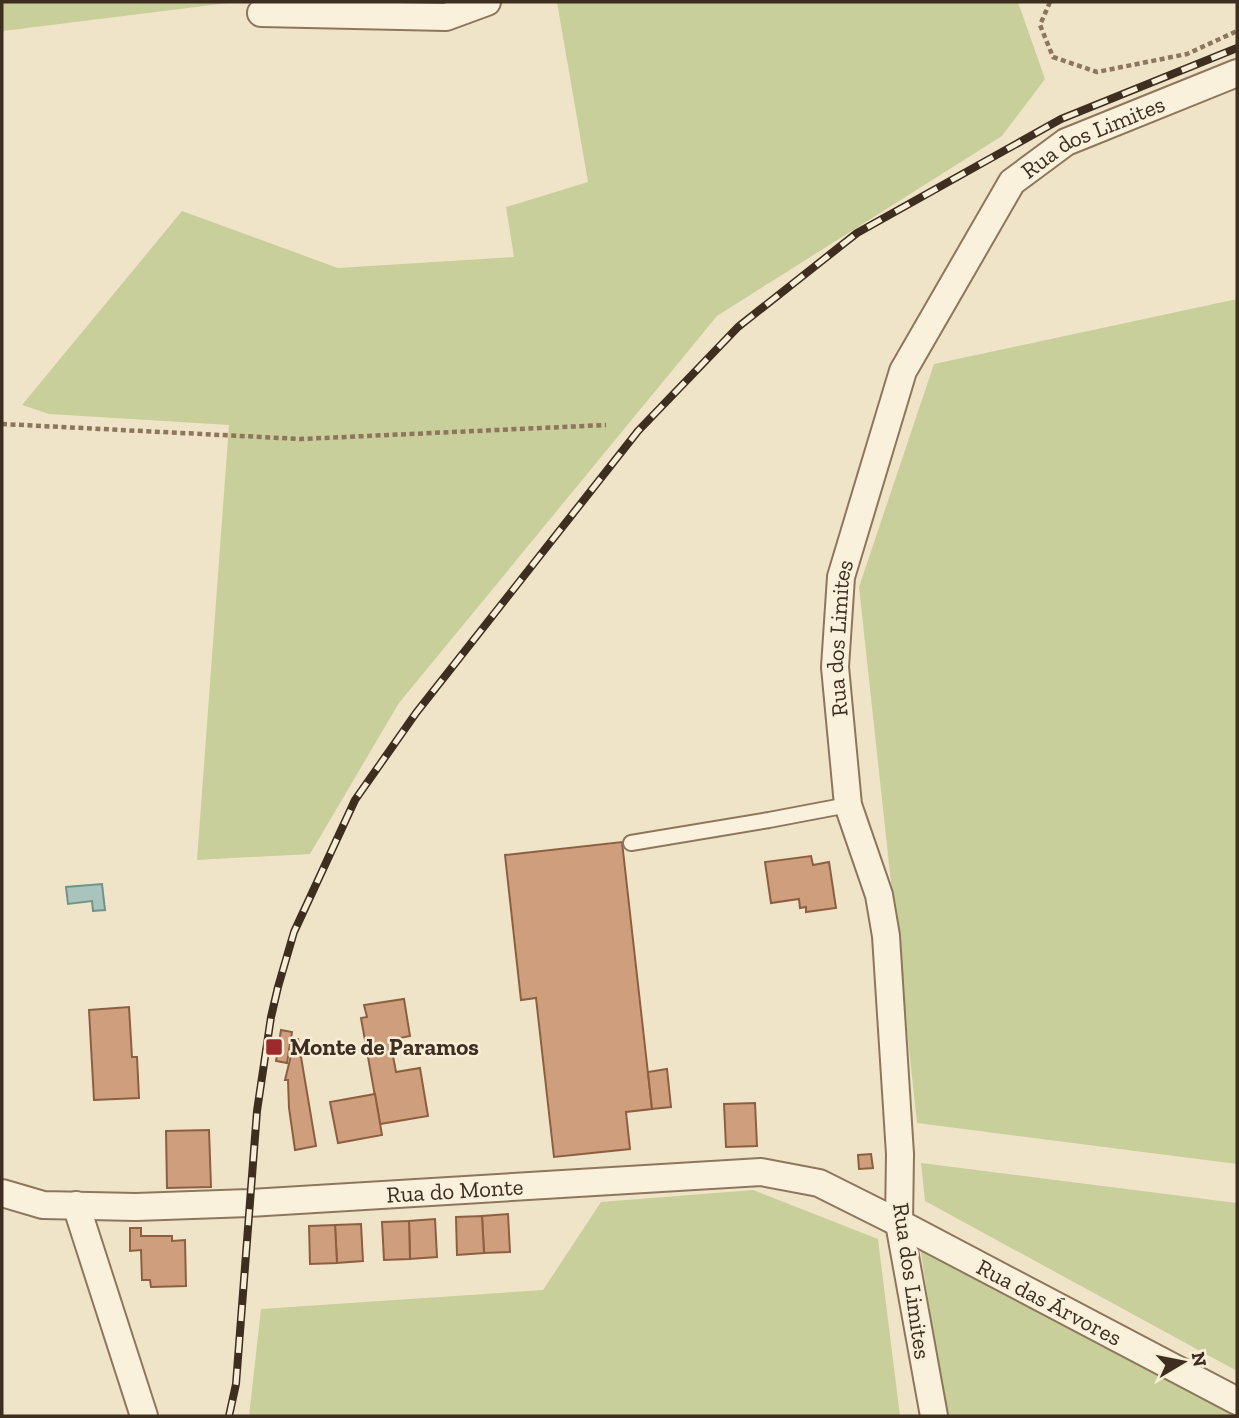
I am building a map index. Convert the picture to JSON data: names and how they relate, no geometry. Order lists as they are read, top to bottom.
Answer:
{
  "streets": {
    "street": ["Rua dos Limites", "Rua do Monte", "Rua das Árvores"]
  },
  "crossings": [
    ["Rua dos Limites", "Rua do Monte"],
    ["Rua dos Limites", "Rua das Árvores"],
    ["Rua do Monte", "Rua das Árvores"]
  ],
  "places": {
    "transit": ["Monte de Paramos"]
  },
  "north": "right"
}
